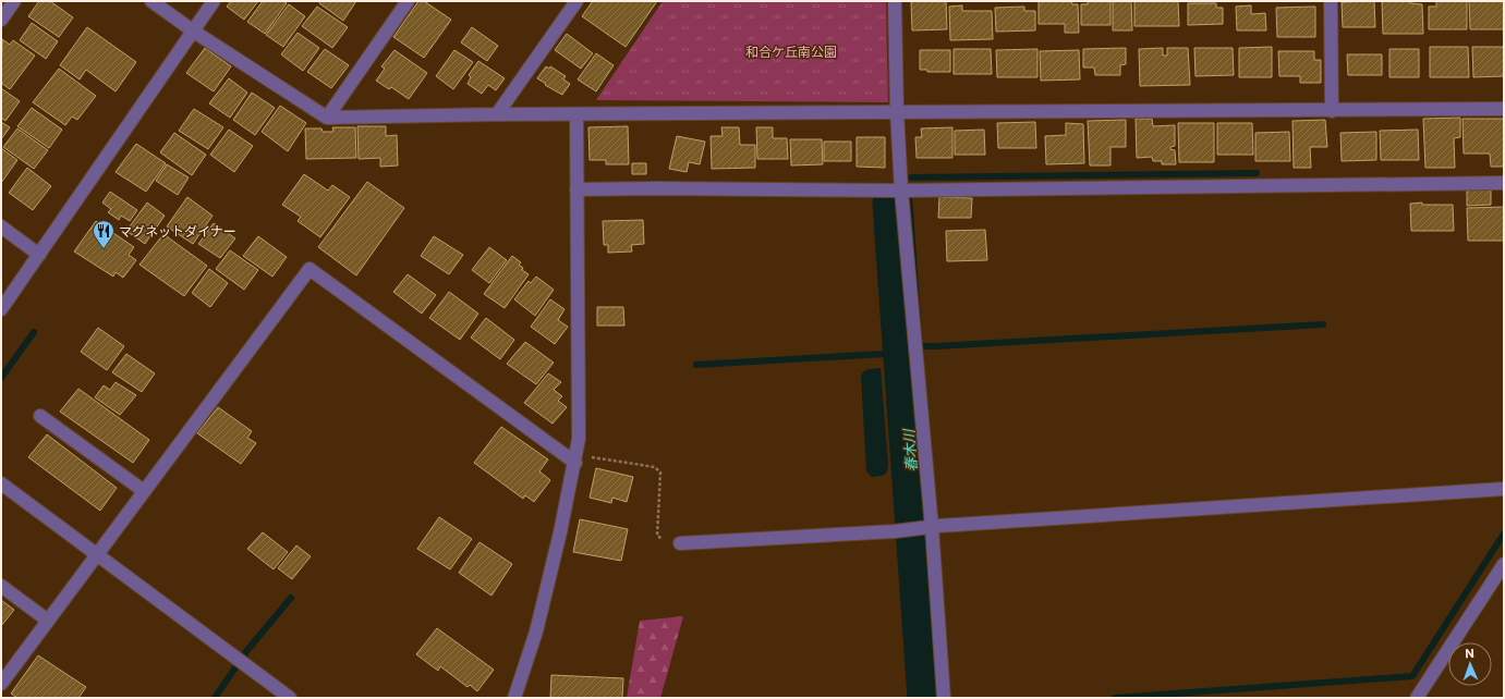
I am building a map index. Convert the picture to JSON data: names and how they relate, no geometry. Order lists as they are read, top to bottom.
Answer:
{
  "water": ["春木川"],
  "parks": ["和合ケ丘南公園"],
  "places": {
    "restaurant": ["マグネットダイナー"]
  },
  "north": "top"
}
